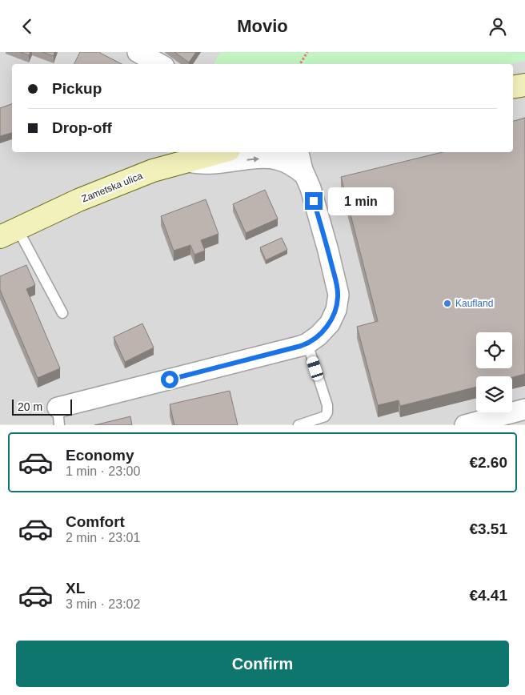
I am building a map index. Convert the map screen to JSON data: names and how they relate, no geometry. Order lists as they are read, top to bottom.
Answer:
{
  "streets": {
    "main road": ["Zametska ulica"]
  },
  "places": ["Kaufland"],
  "scale_bar": "20 m",
  "page": {
    "header": "Movio",
    "banner": ["Pickup", "Drop-off"],
    "bubble": "1 min",
    "scale": "20 m",
    "list": [
      {
        "name": "Economy",
        "note": "1 min · 23:00",
        "value": "€2.60"
      },
      {
        "name": "Comfort",
        "note": "2 min · 23:01",
        "value": "€3.51"
      },
      {
        "name": "XL",
        "note": "3 min · 23:02",
        "value": "€4.41"
      }
    ],
    "buttons": "Confirm"
  }
}
